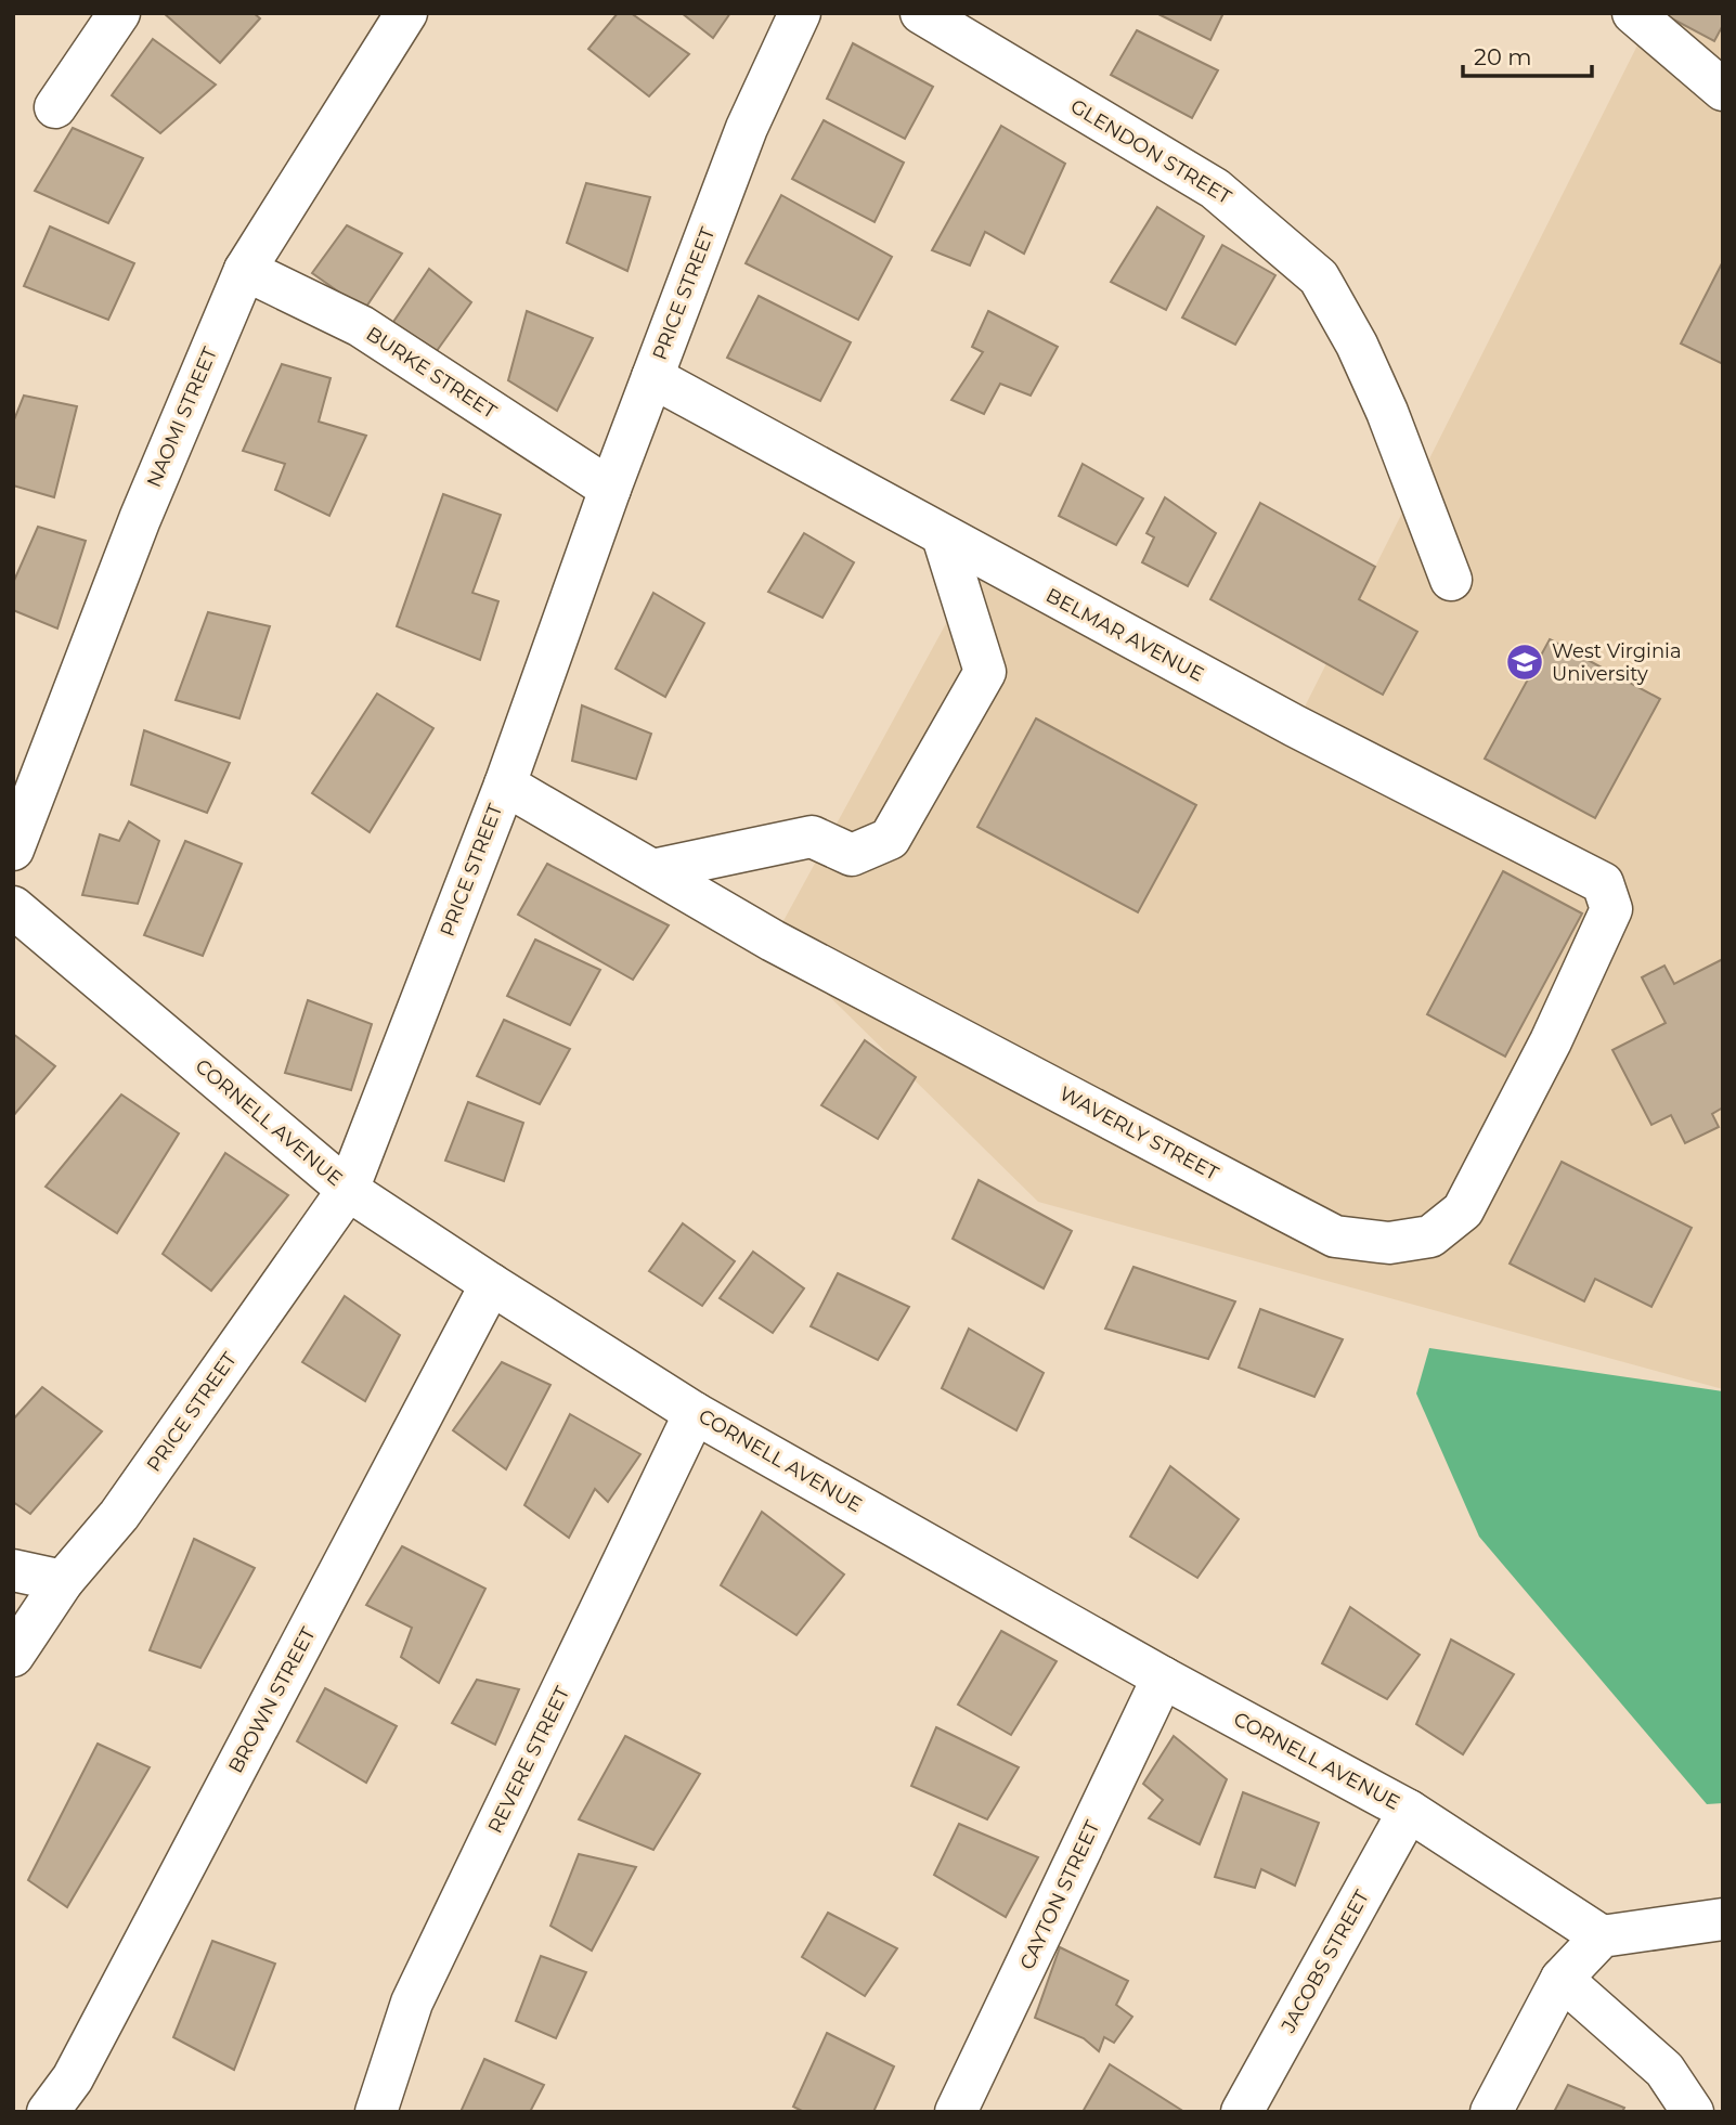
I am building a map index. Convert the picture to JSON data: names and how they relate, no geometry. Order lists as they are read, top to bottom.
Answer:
{
  "streets": {
    "street": [
      "GLENDON STREET",
      "PRICE STREET",
      "BURKE STREET",
      "NAOMI STREET",
      "BELMAR AVENUE",
      "CORNELL AVENUE",
      "WAVERLY STREET",
      "BROWN STREET",
      "REVERE STREET",
      "CAYTON STREET",
      "JACOBS STREET"
    ]
  },
  "crossings": [
    ["PRICE STREET", "BURKE STREET"],
    ["PRICE STREET", "BELMAR AVENUE"],
    ["PRICE STREET", "CORNELL AVENUE"],
    ["PRICE STREET", "WAVERLY STREET"],
    ["BURKE STREET", "NAOMI STREET"],
    ["BELMAR AVENUE", "WAVERLY STREET"],
    ["CORNELL AVENUE", "BROWN STREET"],
    ["CORNELL AVENUE", "REVERE STREET"],
    ["CORNELL AVENUE", "CAYTON STREET"],
    ["CORNELL AVENUE", "JACOBS STREET"]
  ],
  "places": {
    "school or university": ["West Virginia University"]
  },
  "scale_bar": "20 m"
}
